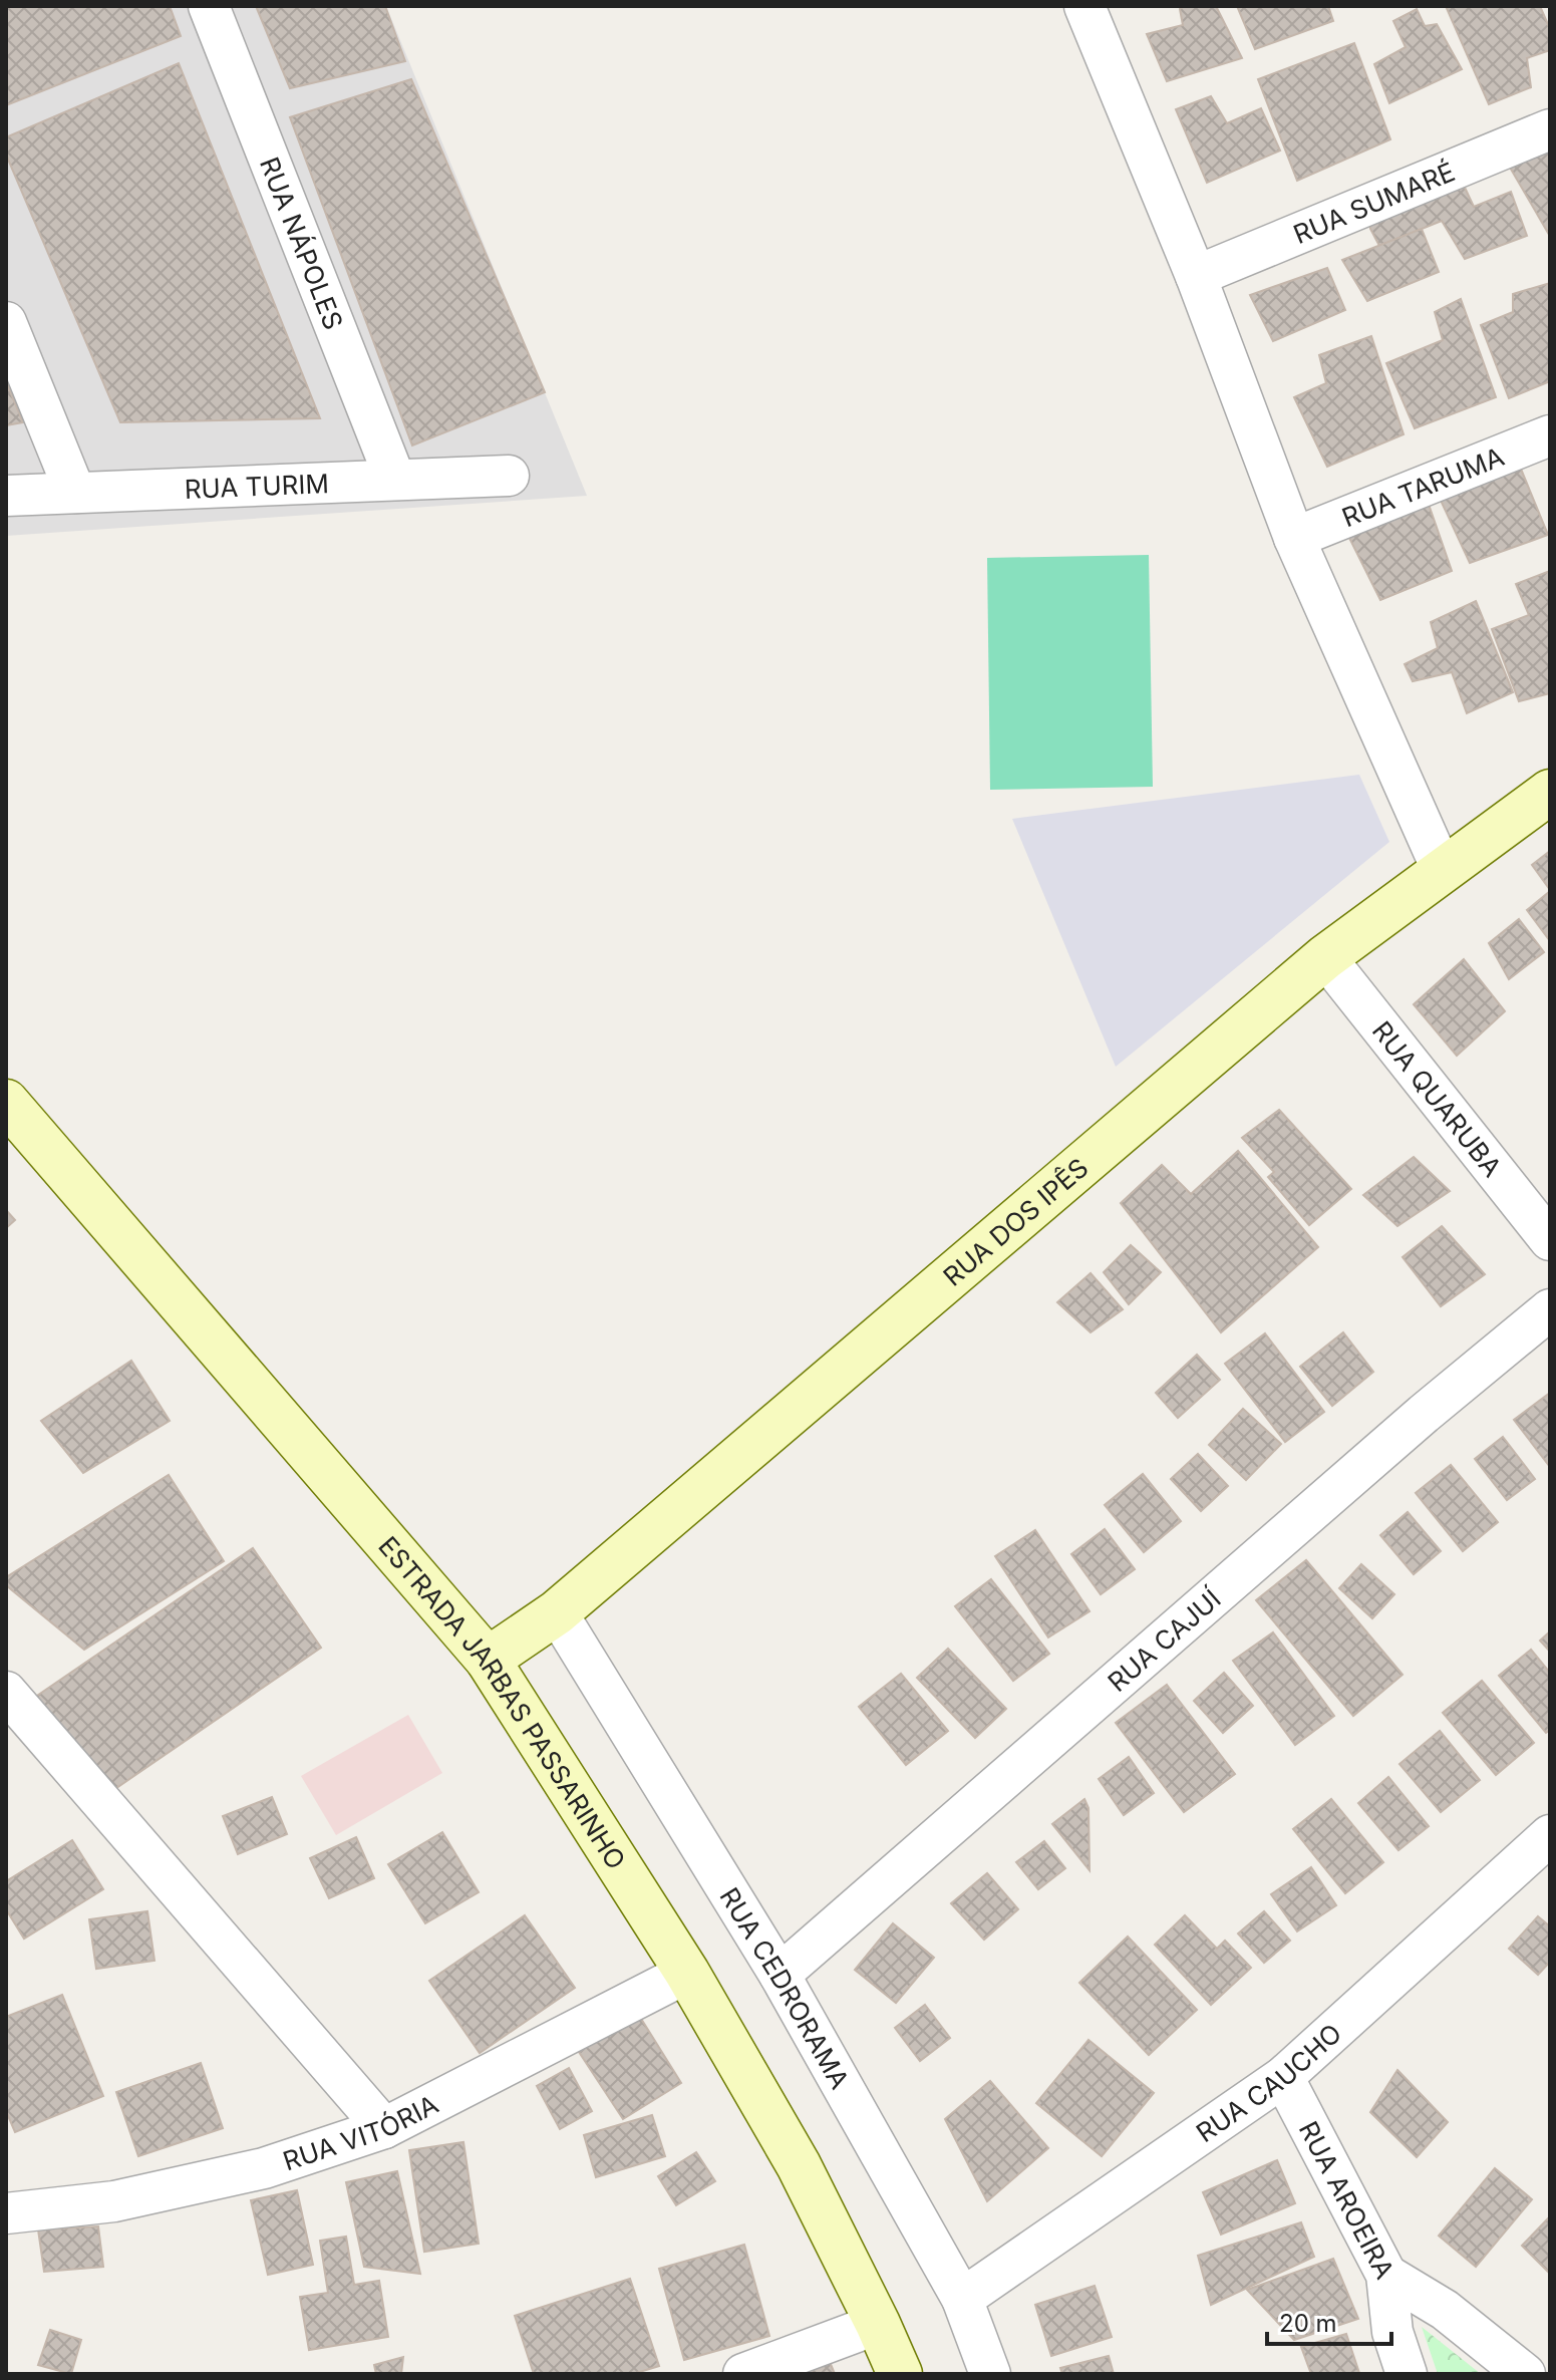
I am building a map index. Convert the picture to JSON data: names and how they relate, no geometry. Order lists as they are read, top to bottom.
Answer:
{
  "streets": {
    "street": [
      "RUA SUMARÉ",
      "RUA NÁPOLES",
      "RUA TURIM",
      "RUA TARUMA",
      "RUA QUARUBA",
      "RUA DOS IPÊS",
      "RUA CAJUÍ",
      "ESTRADA JARBAS PASSARINHO",
      "RUA CEDRORAMA",
      "RUA CAUCHO",
      "RUA VITÓRIA",
      "RUA AROEIRA"
    ]
  },
  "crossings": [
    ["RUA NÁPOLES", "RUA TURIM"],
    ["RUA QUARUBA", "RUA DOS IPÊS"],
    ["RUA DOS IPÊS", "ESTRADA JARBAS PASSARINHO"],
    ["RUA DOS IPÊS", "RUA CEDRORAMA"],
    ["RUA CAJUÍ", "RUA CEDRORAMA"],
    ["ESTRADA JARBAS PASSARINHO", "RUA VITÓRIA"],
    ["RUA CEDRORAMA", "RUA CAUCHO"],
    ["RUA CAUCHO", "RUA AROEIRA"]
  ],
  "scale_bar": "20 m"
}
